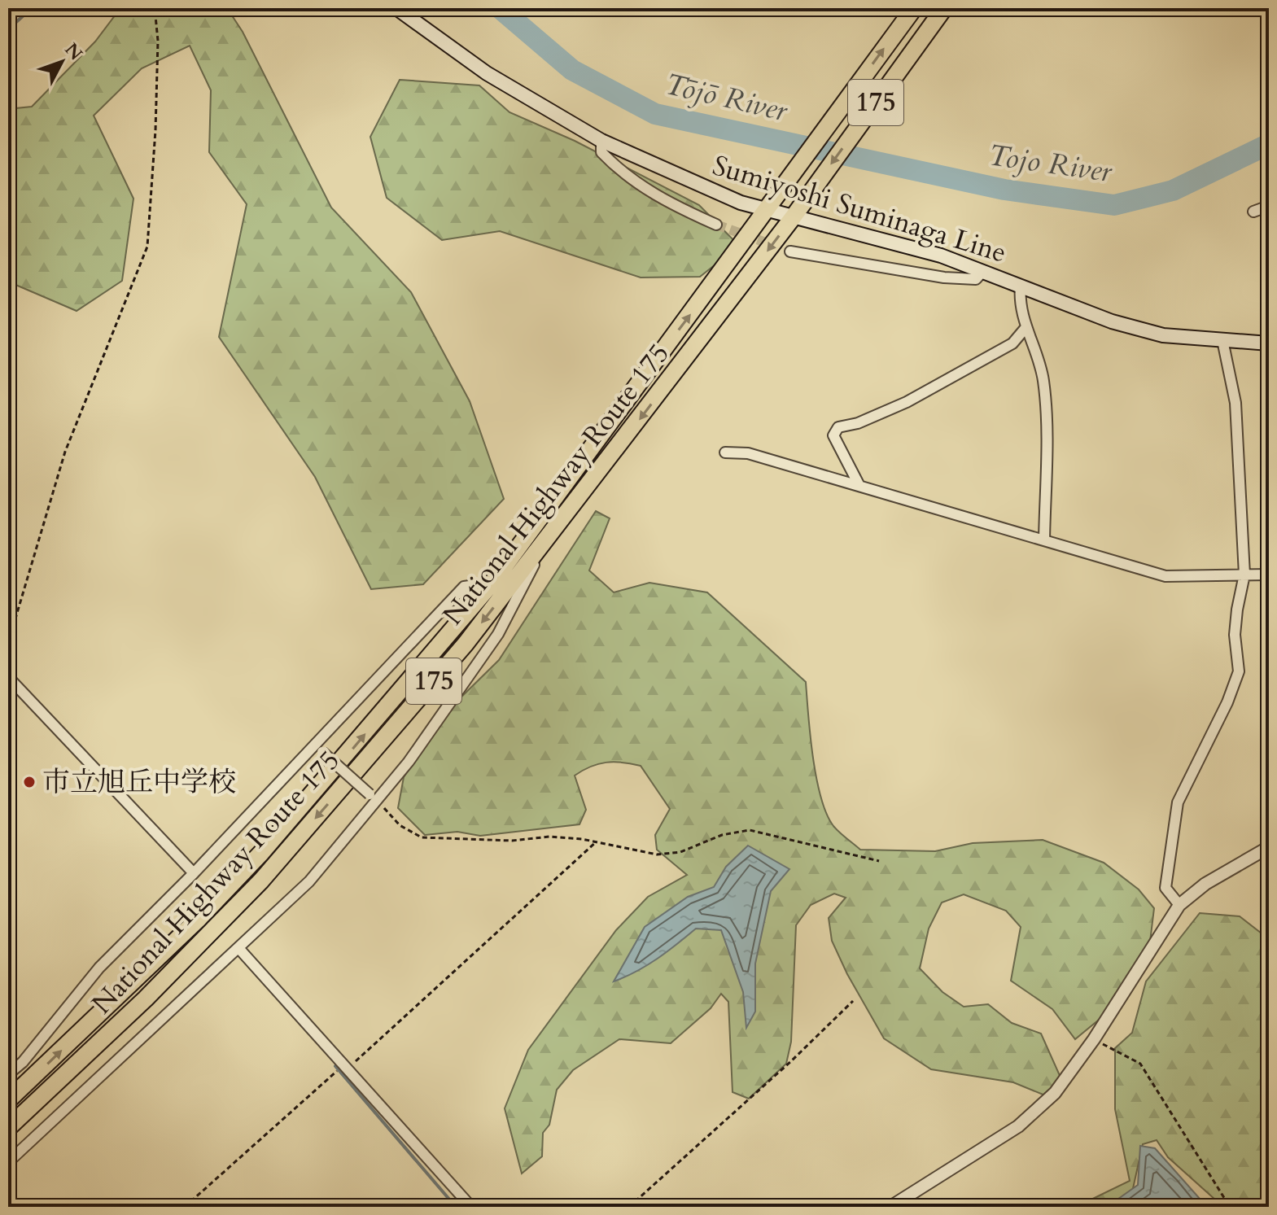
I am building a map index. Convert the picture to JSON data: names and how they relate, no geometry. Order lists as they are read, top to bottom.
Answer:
{
  "streets": {
    "highway": ["175", "National Highway Route 175"],
    "main road": ["Sumiyoshi Suminaga Line"]
  },
  "crossings": [
    ["Sumiyoshi Suminaga Line", "National Highway Route 175"]
  ],
  "water": ["Tōjō River", "Tojo River"],
  "places": ["市立旭丘中学校"],
  "north": "top right"
}
